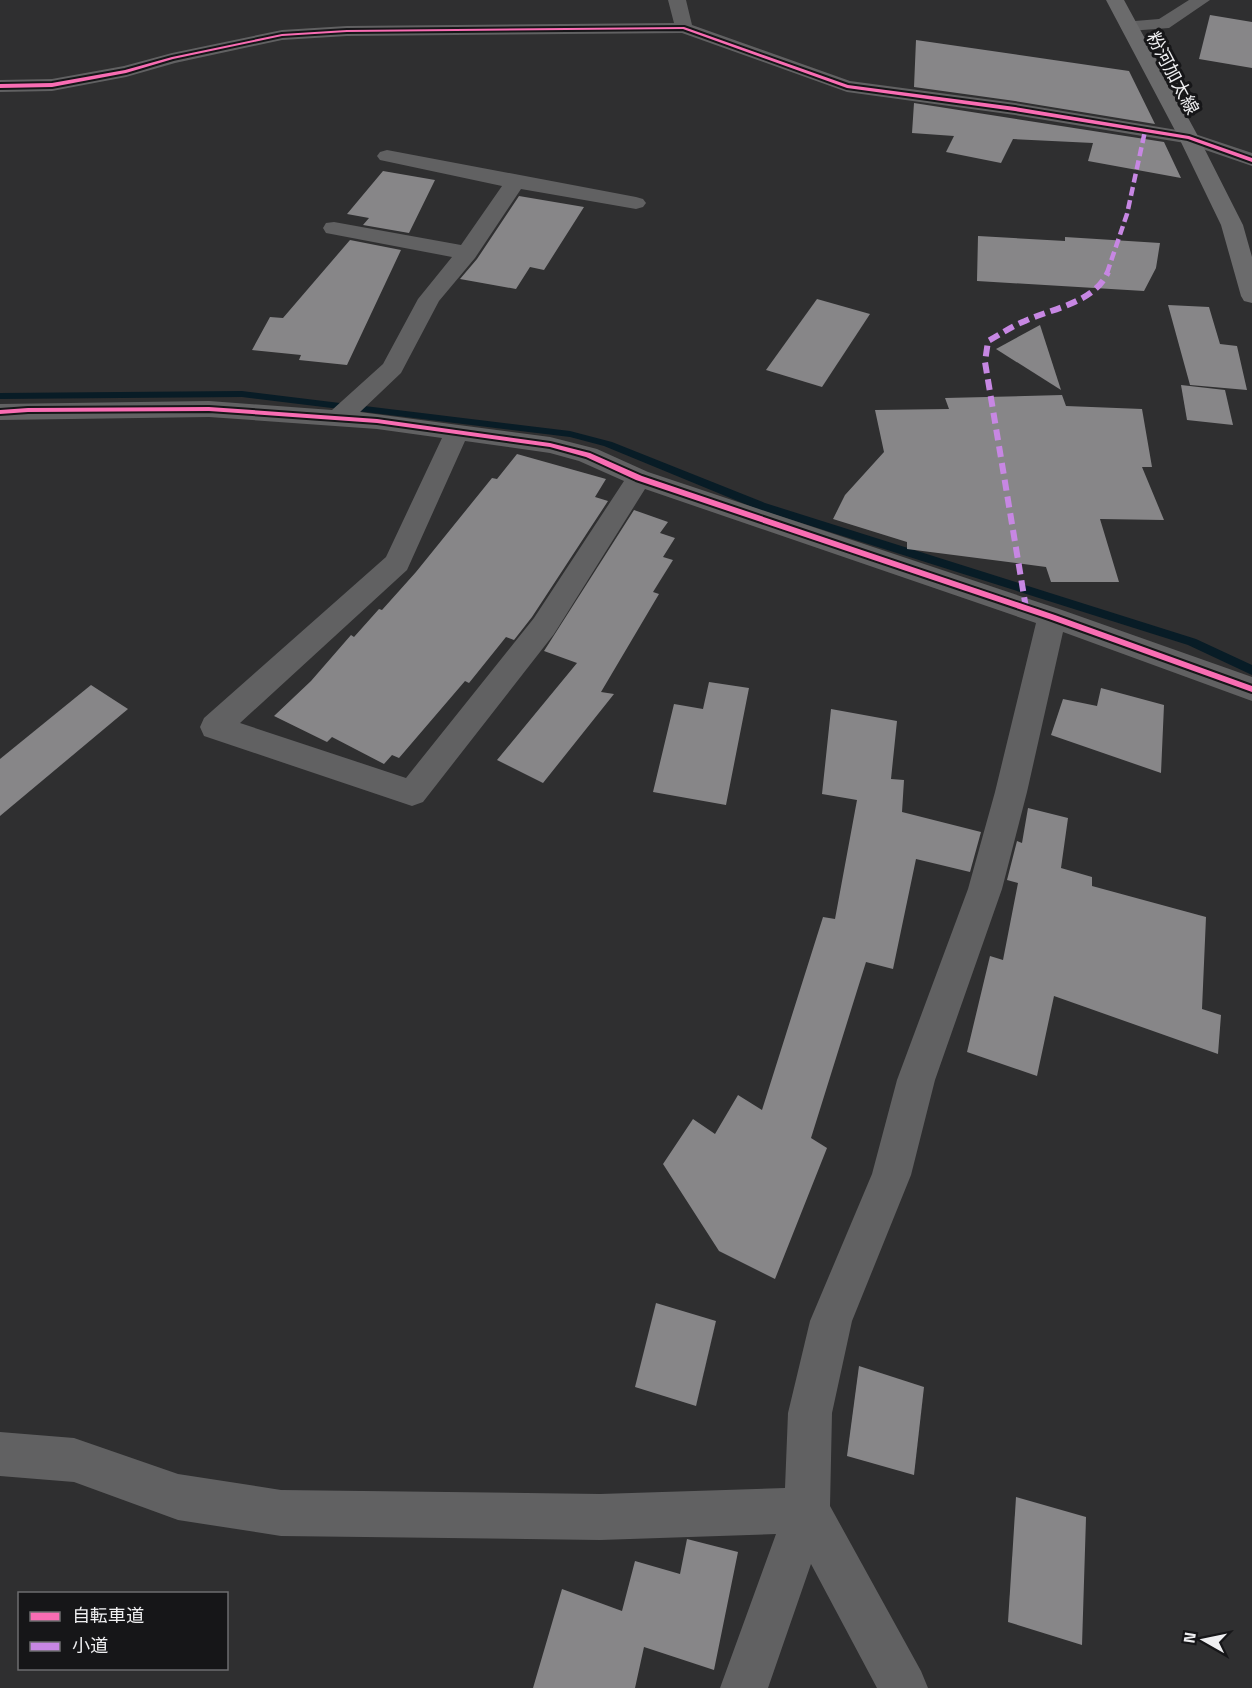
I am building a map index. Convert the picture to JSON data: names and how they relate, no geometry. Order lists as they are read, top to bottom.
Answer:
{
  "streets": {
    "main road": ["粉河加太線"]
  },
  "legend": ["自転車道", "小道"],
  "north": "left"
}
